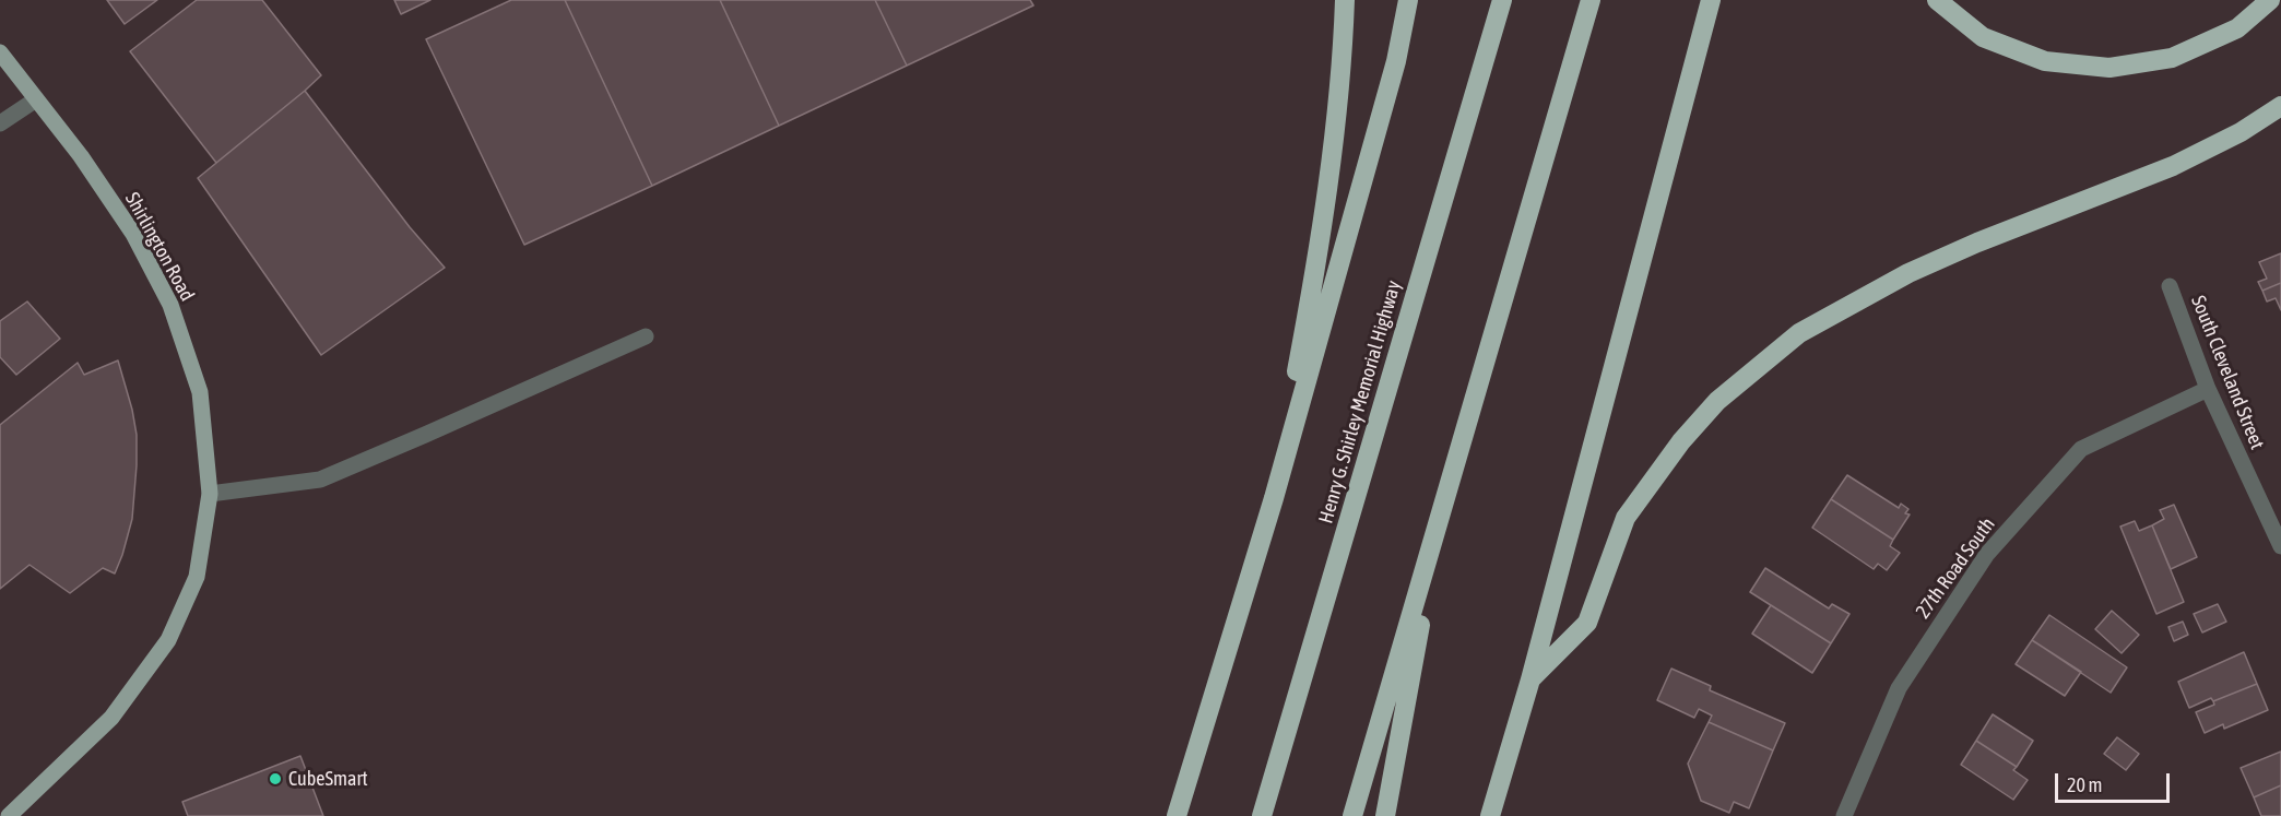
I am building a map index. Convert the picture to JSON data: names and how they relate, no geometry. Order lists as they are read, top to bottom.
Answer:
{
  "streets": {
    "highway": ["Henry G. Shirley Memorial Highway"],
    "main road": ["Shirlington Road"],
    "street": ["South Cleveland Street", "27th Road South"]
  },
  "crossings": [
    ["South Cleveland Street", "27th Road South"]
  ],
  "places": ["CubeSmart"],
  "scale_bar": "20 m"
}
